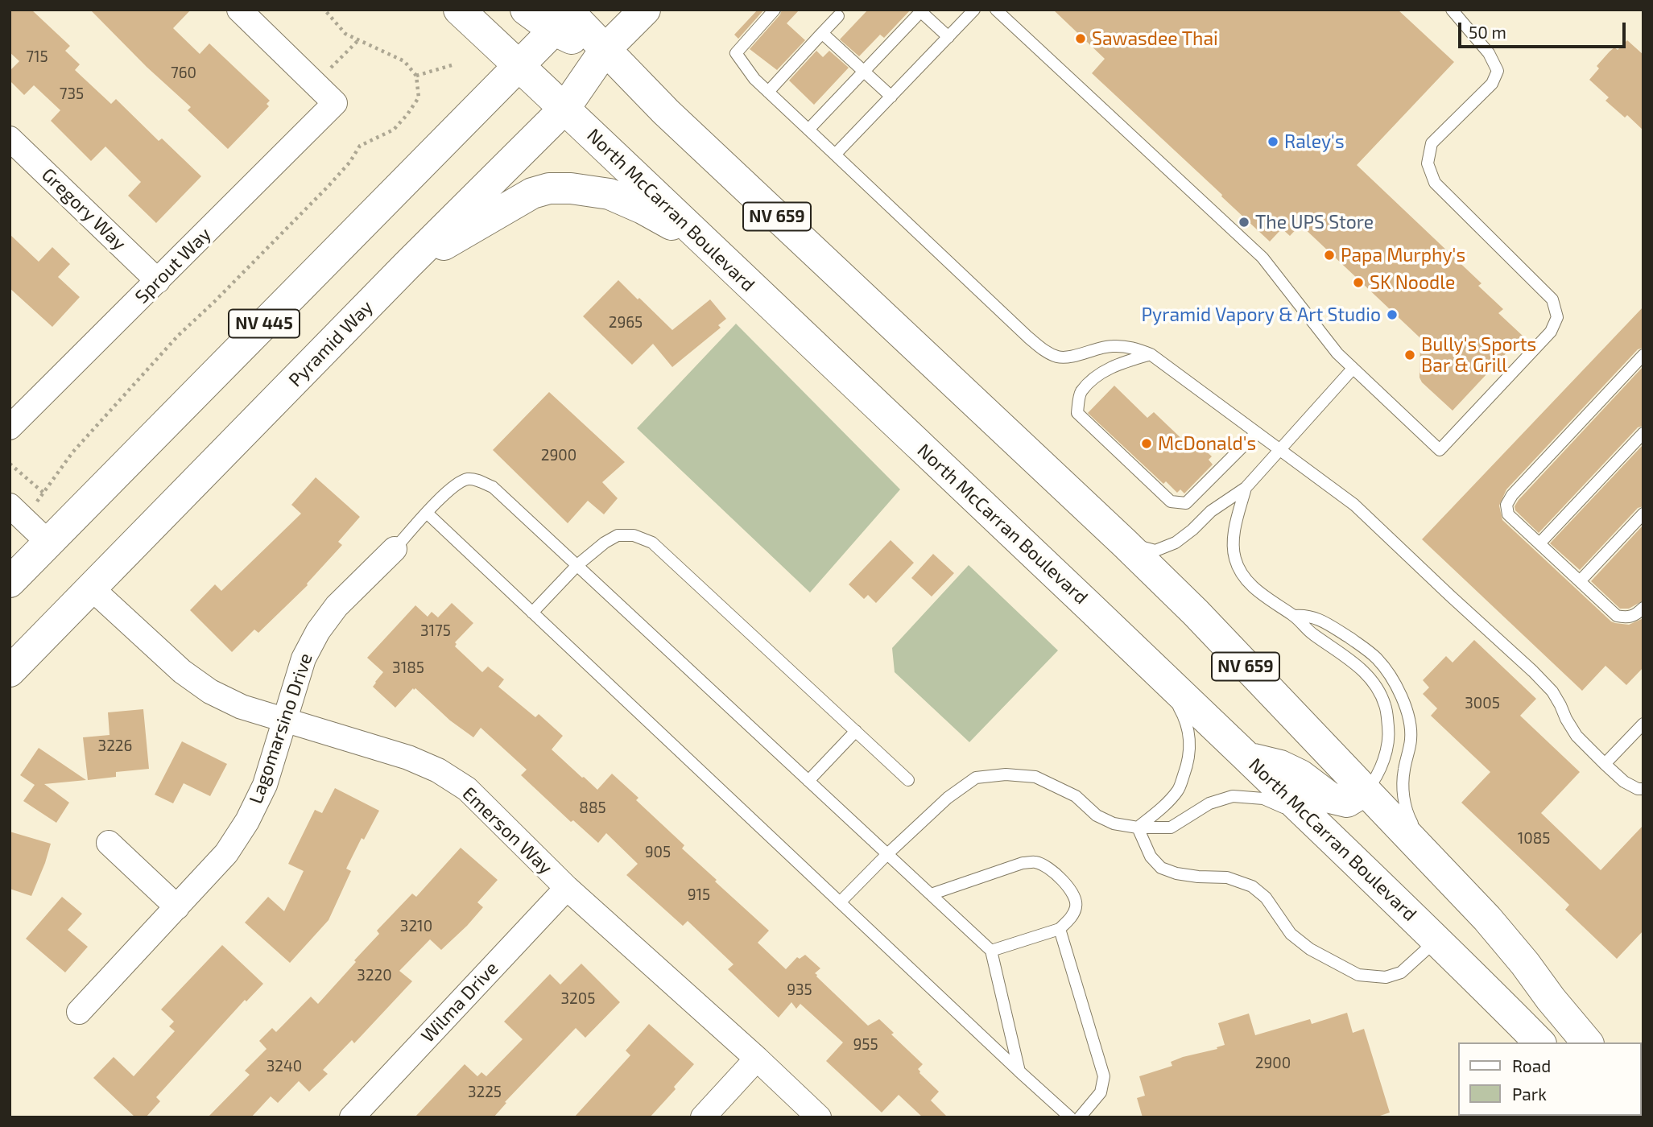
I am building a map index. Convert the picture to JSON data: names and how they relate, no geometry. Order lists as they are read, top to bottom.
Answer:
{
  "streets": {
    "main road": [
      "North McCarran Boulevard",
      "NV 659",
      "NV 445",
      "Pyramid Way"
    ],
    "street": [
      "Gregory Way",
      "Sprout Way",
      "Lagomarsino Drive",
      "Emerson Way",
      "Wilma Drive"
    ]
  },
  "crossings": [
    ["Gregory Way", "Sprout Way"],
    ["North McCarran Boulevard", "NV 445"],
    ["North McCarran Boulevard", "Pyramid Way"],
    ["NV 659", "NV 445"],
    ["NV 659", "Pyramid Way"],
    ["Pyramid Way", "Emerson Way"],
    ["Lagomarsino Drive", "Emerson Way"],
    ["Emerson Way", "Wilma Drive"]
  ],
  "places": [
    "Sawasdee Thai",
    "Raley's",
    "The UPS Store",
    "Papa Murphy's",
    "SK Noodle",
    "Pyramid Vapory & Art Studio",
    "Bully's Sports Bar & Grill",
    "McDonald's"
  ],
  "house_numbers": [
    "715",
    "760",
    "735",
    "2965",
    "2900",
    "3175",
    "3185",
    "3005",
    "3226",
    "885",
    "1085",
    "905",
    "915",
    "3210",
    "3220",
    "935",
    "3205",
    "955",
    "2900",
    "3240",
    "3225"
  ],
  "legend": ["Road", "Park"],
  "scale_bar": "50 m"
}
